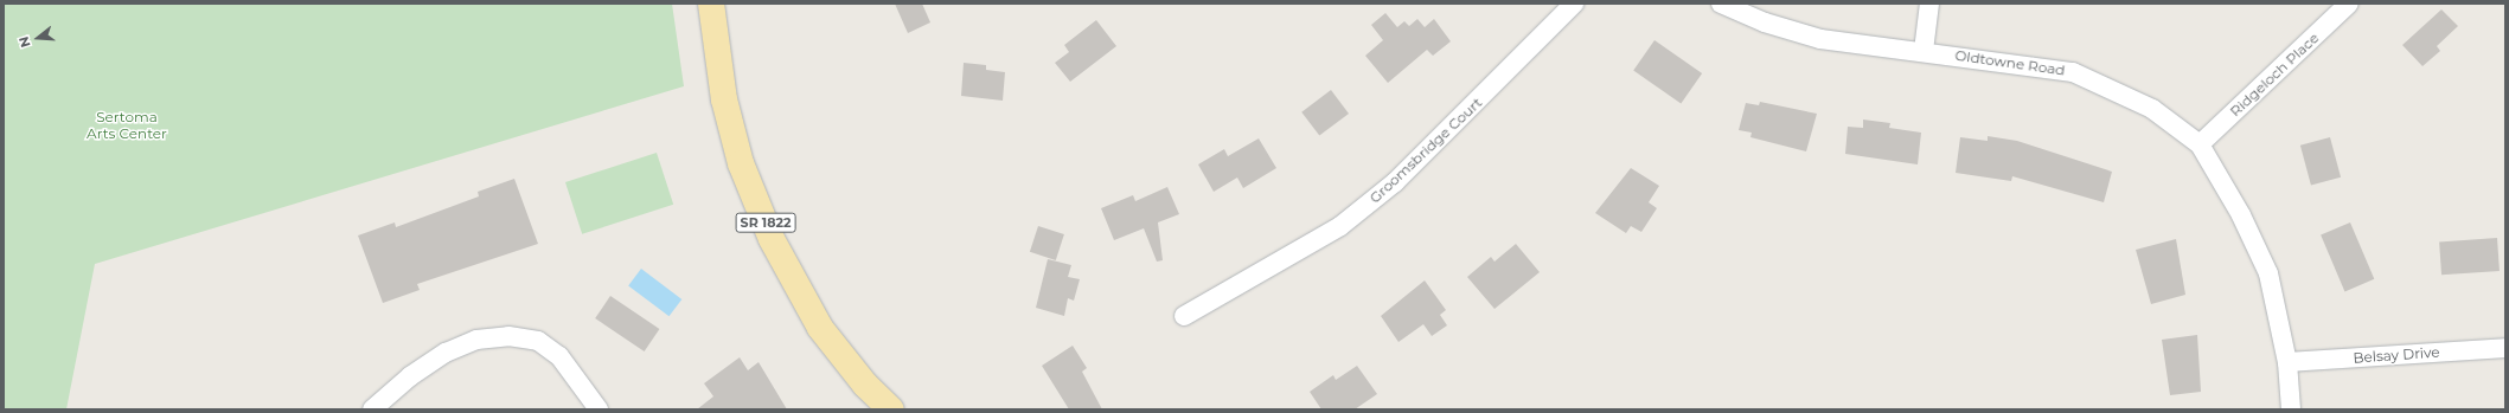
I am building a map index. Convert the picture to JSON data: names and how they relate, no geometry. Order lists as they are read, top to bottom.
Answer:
{
  "streets": {
    "main road": ["SR 1822"],
    "street": [
      "Oldtowne Road",
      "Ridgeloch Place",
      "Groomsbridge Court",
      "Belsay Drive"
    ]
  },
  "crossings": [
    ["Oldtowne Road", "Ridgeloch Place"],
    ["Oldtowne Road", "Belsay Drive"]
  ],
  "parks": ["Sertoma Arts Center"],
  "north": "left"
}
